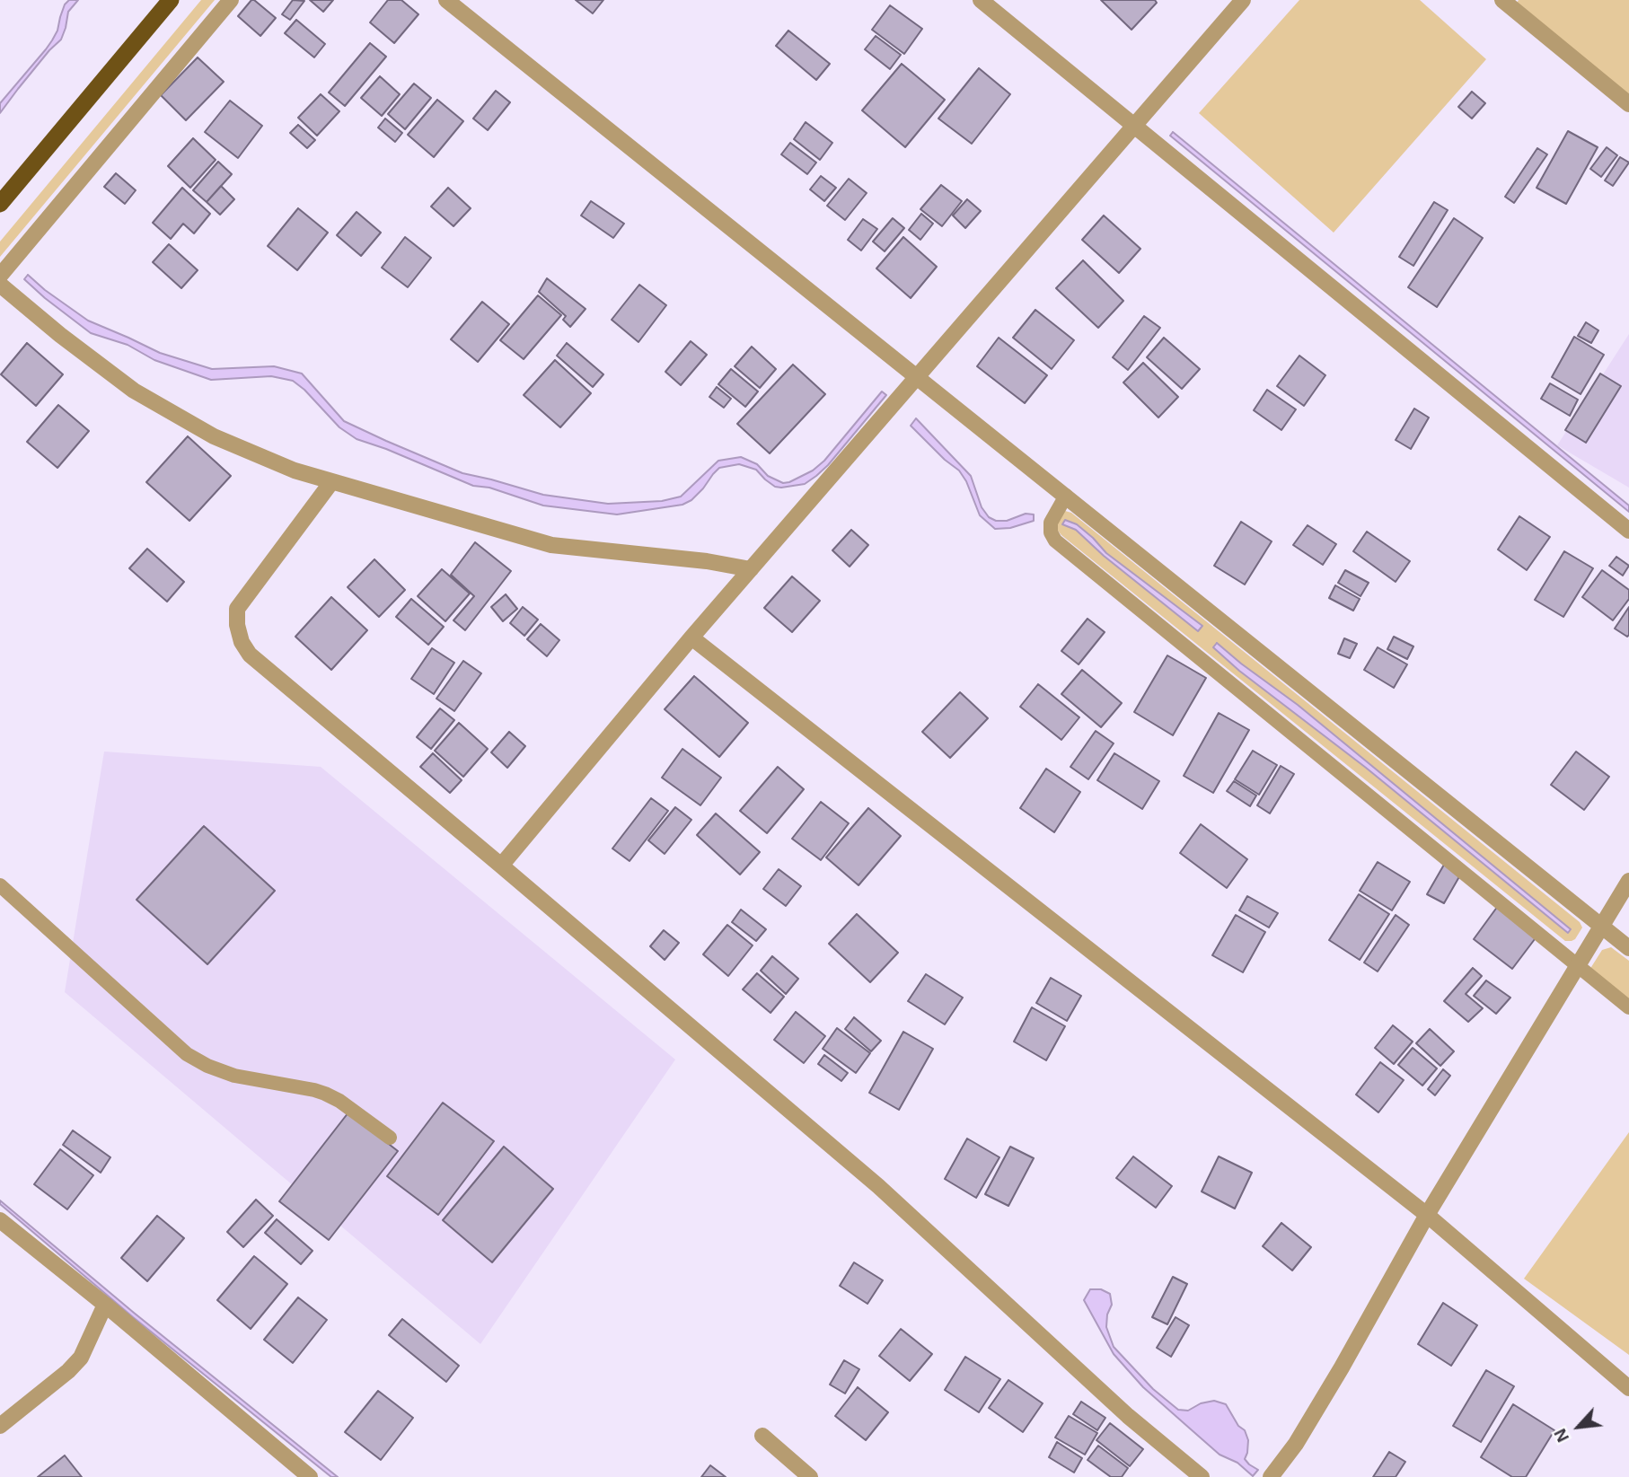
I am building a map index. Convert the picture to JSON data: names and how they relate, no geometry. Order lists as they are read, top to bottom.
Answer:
{
  "north": "bottom left"
}
